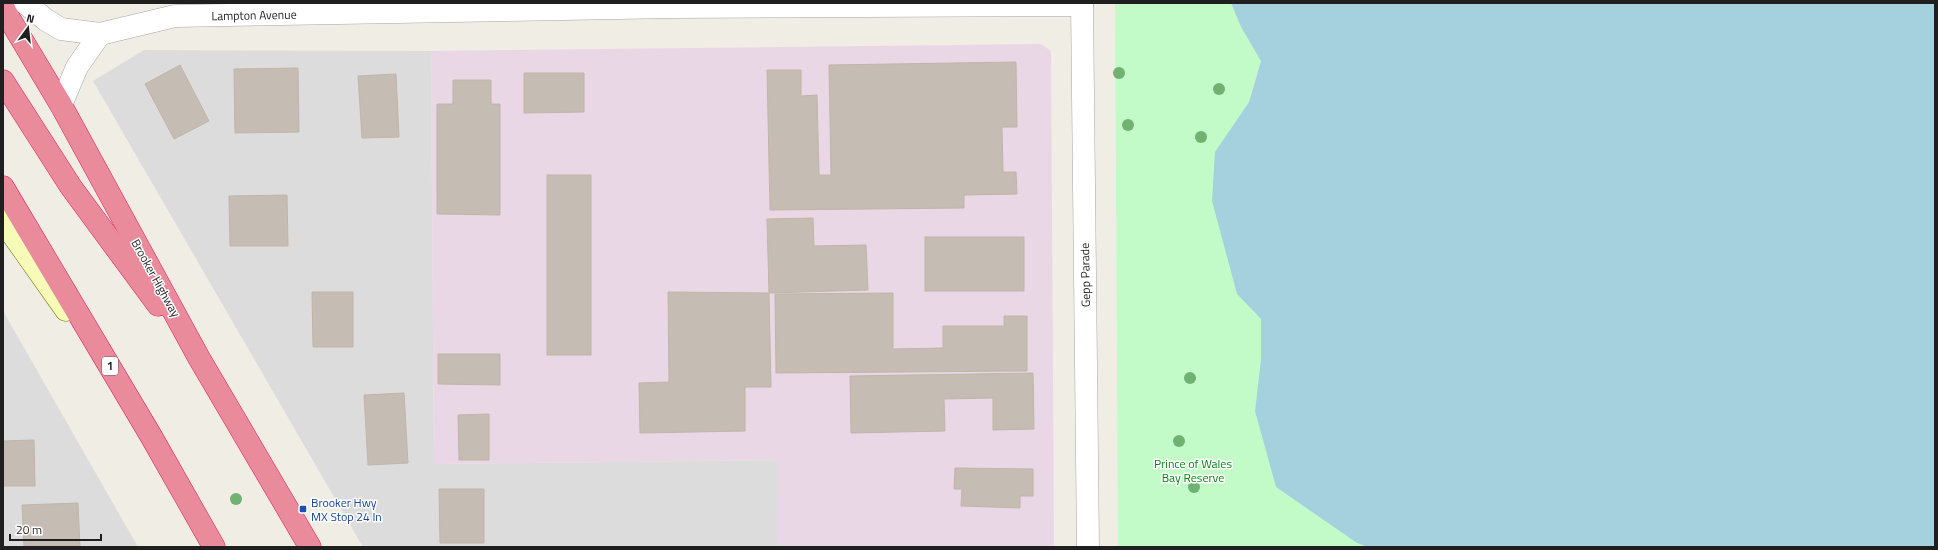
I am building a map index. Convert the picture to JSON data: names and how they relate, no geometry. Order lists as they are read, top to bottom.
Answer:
{
  "streets": {
    "highway": ["Brooker Highway", "1"],
    "street": ["Lampton Avenue", "Gepp Parade"]
  },
  "crossings": [
    ["Lampton Avenue", "Gepp Parade"]
  ],
  "parks": ["Prince of Wales Bay Reserve"],
  "places": {
    "transit": ["Brooker Hwy MX Stop 24 In"]
  },
  "scale_bar": "20 m",
  "north": "top"
}
